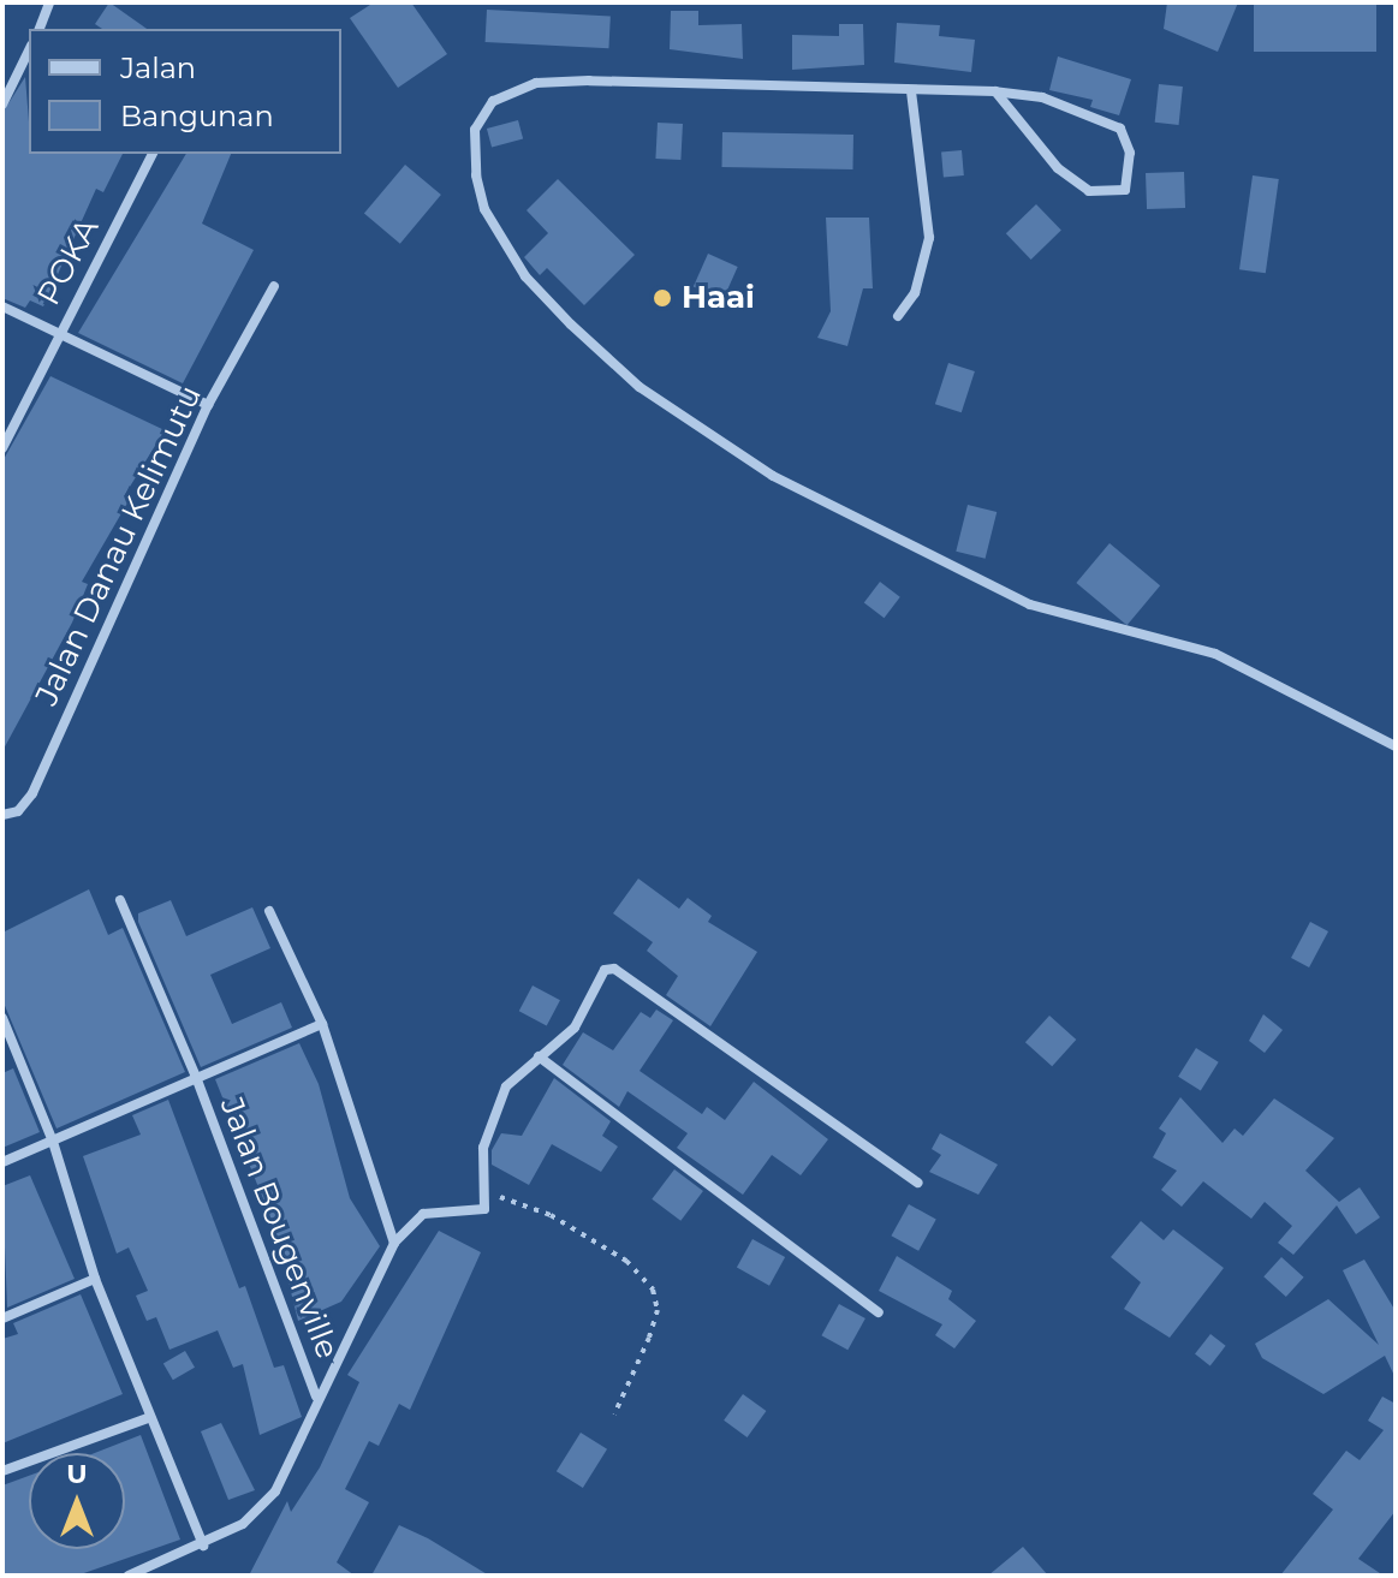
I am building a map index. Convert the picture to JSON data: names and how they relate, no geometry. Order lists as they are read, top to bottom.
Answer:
{
  "streets": {
    "street": ["POKA", "Jalan Danau Kelimutu", "Jalan Bougenville"]
  },
  "places": ["Haai"],
  "legend": ["Jalan", "Bangunan"],
  "north": "top"
}
